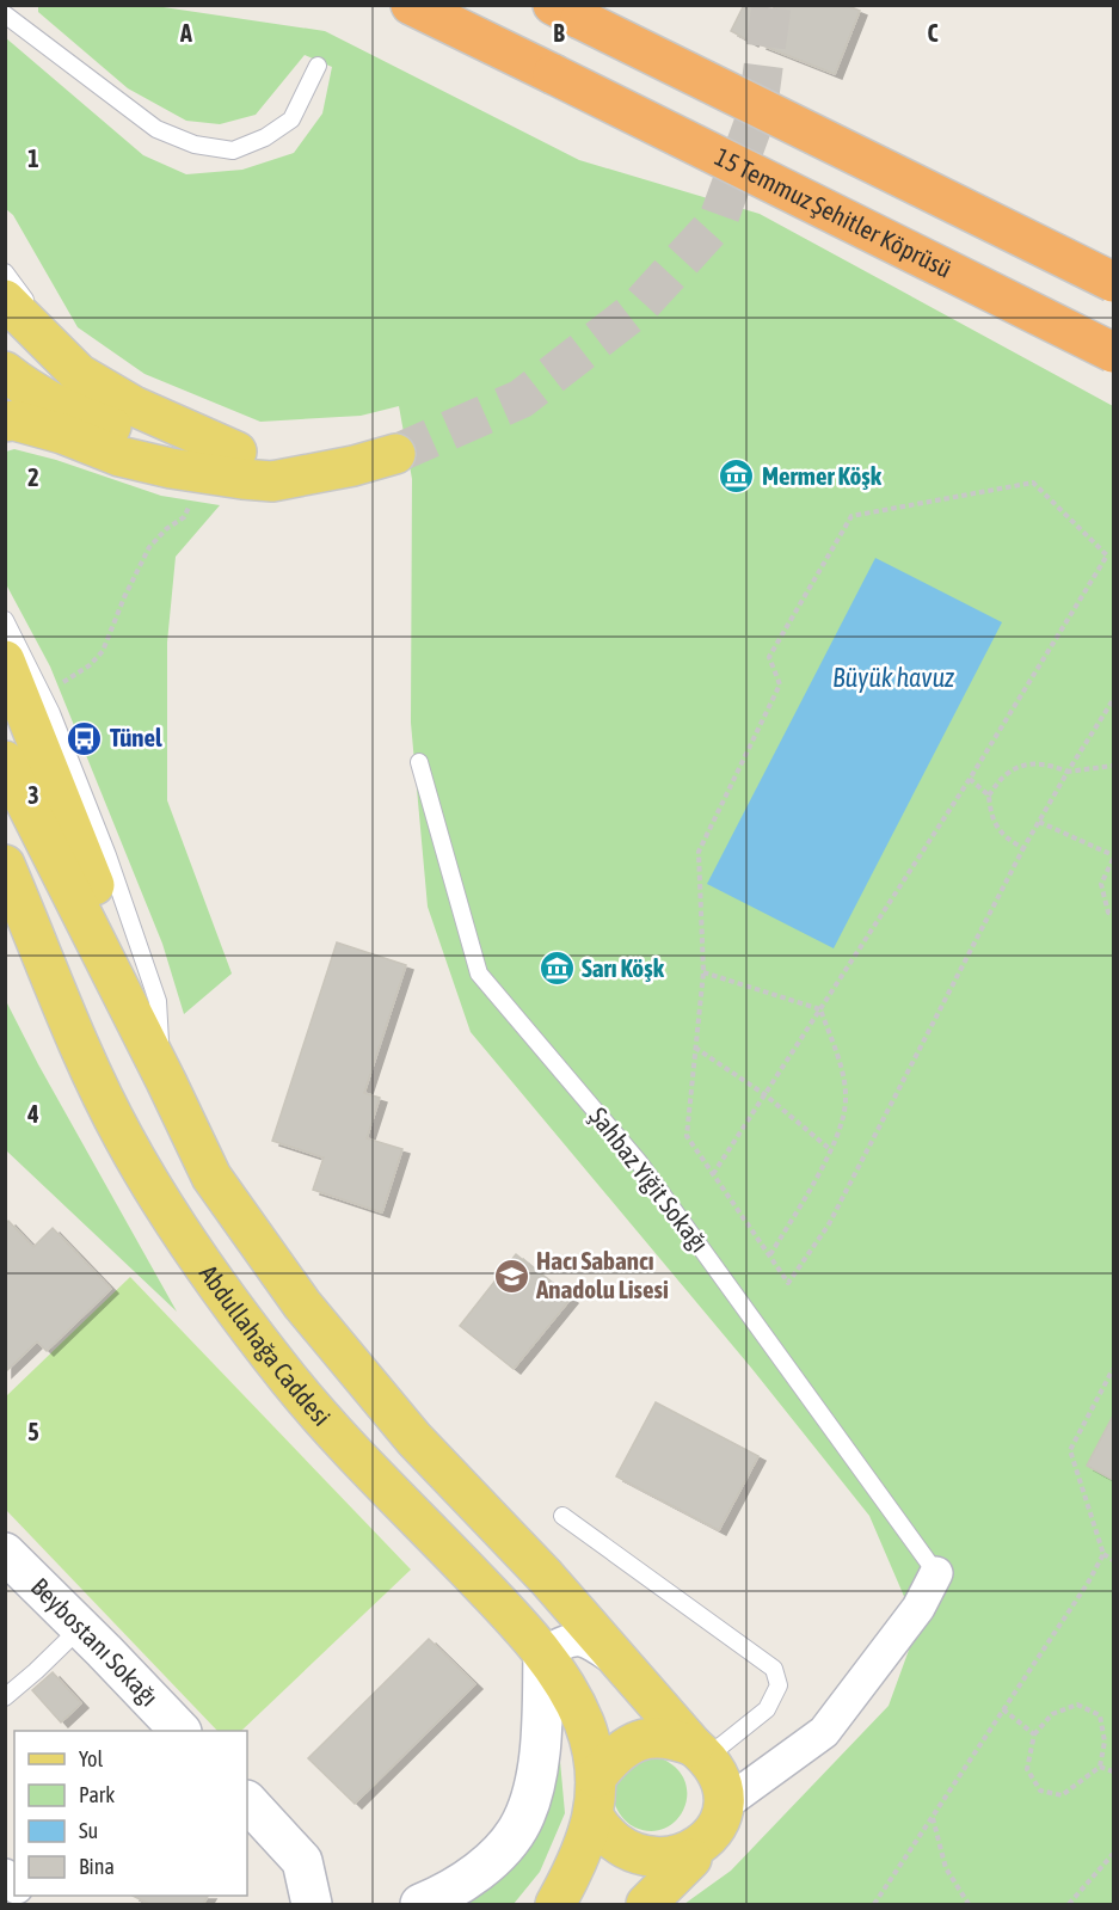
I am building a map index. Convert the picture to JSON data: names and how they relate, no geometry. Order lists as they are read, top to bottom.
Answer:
{
  "streets": {
    "highway": ["15 Temmuz Şehitler Köprüsü"],
    "main road": ["Abdullahağa Caddesi"],
    "street": ["Beybostanı Sokağı"],
    "lane": ["Şahbaz Yiğit Sokağı"]
  },
  "water": ["Büyük havuz"],
  "places": {
    "museum": ["Mermer Köşk", "Sarı Köşk"],
    "bus stop": ["Tünel"],
    "school or university": ["Hacı Sabancı Anadolu Lisesi"]
  },
  "legend": [
    "Yol",
    "Park",
    "Su",
    "Bina"
  ],
  "grid": {
    "columns": ["A", "B", "C"],
    "rows": [
      "1",
      "2",
      "3",
      "4",
      "5"
    ]
  }
}
